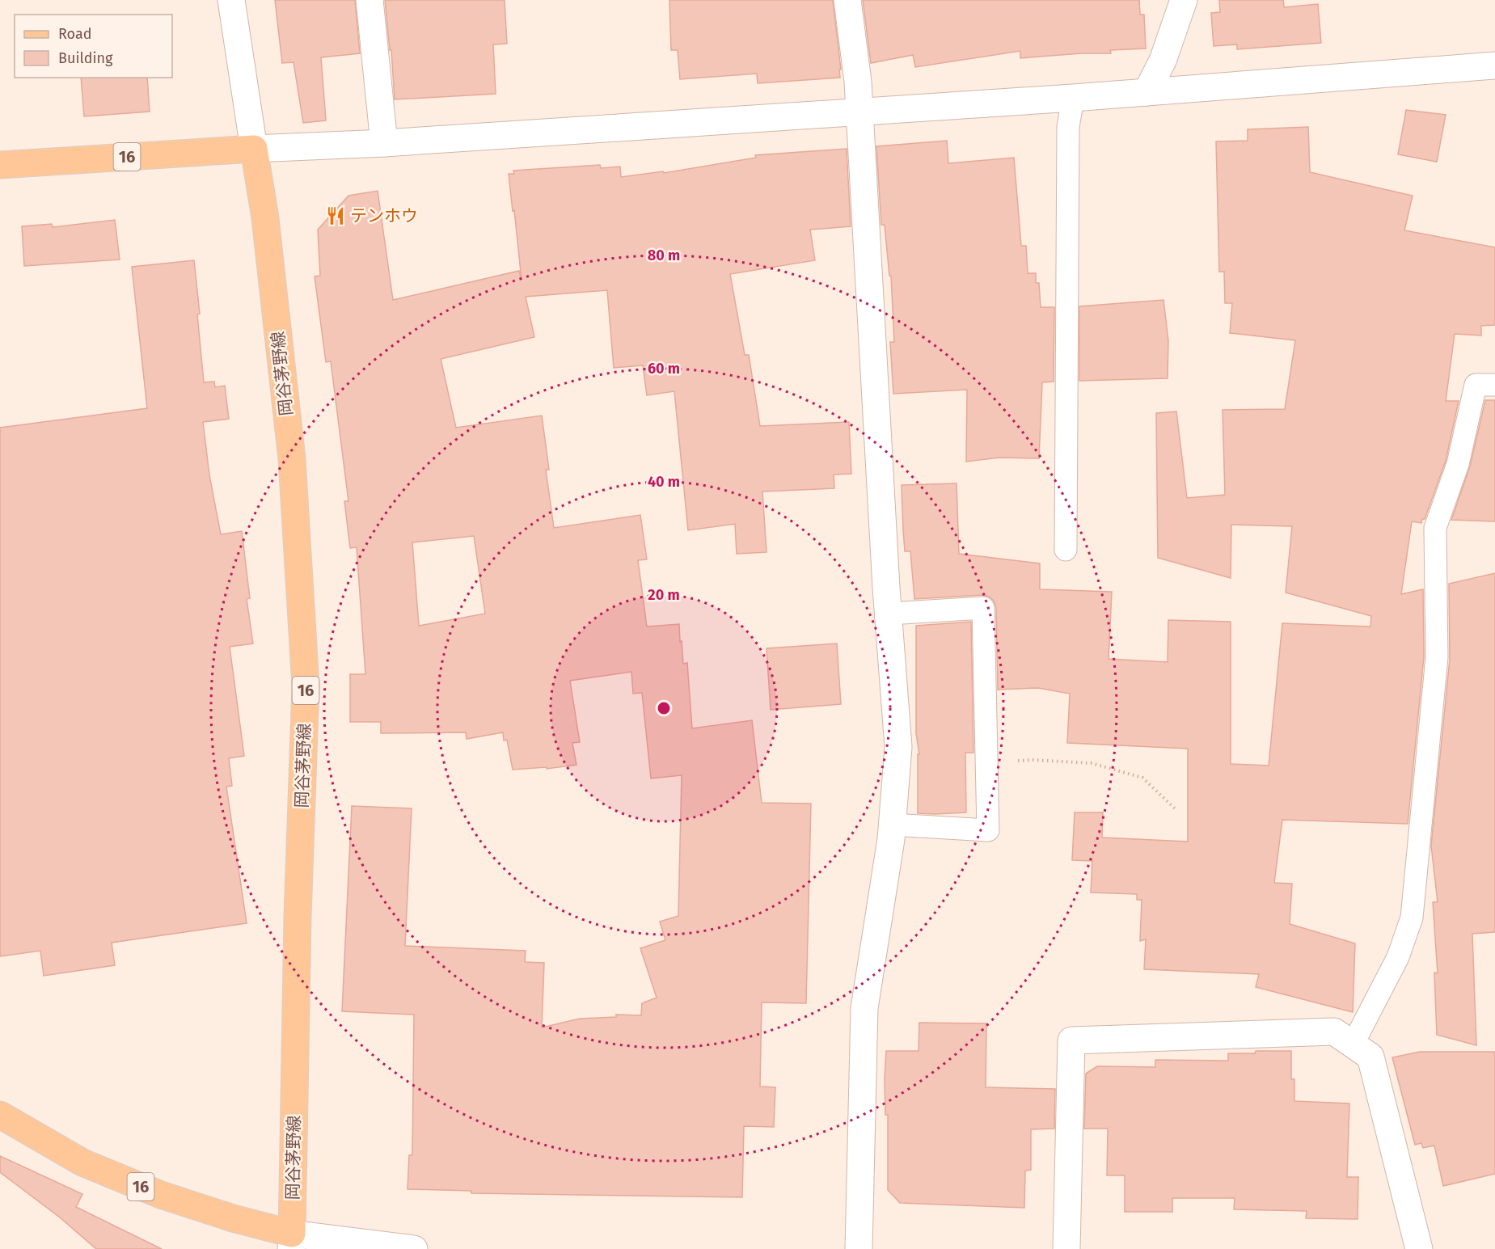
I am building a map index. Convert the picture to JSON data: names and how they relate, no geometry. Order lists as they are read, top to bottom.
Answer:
{
  "streets": {
    "main road": ["16", "岡谷茅野線"]
  },
  "crossings": [
    ["16", "岡谷茅野線"]
  ],
  "places": {
    "restaurant": ["テンホウ"]
  },
  "legend": ["Road", "Building"],
  "rings": [
    "80 m",
    "60 m",
    "40 m",
    "20 m"
  ]
}
